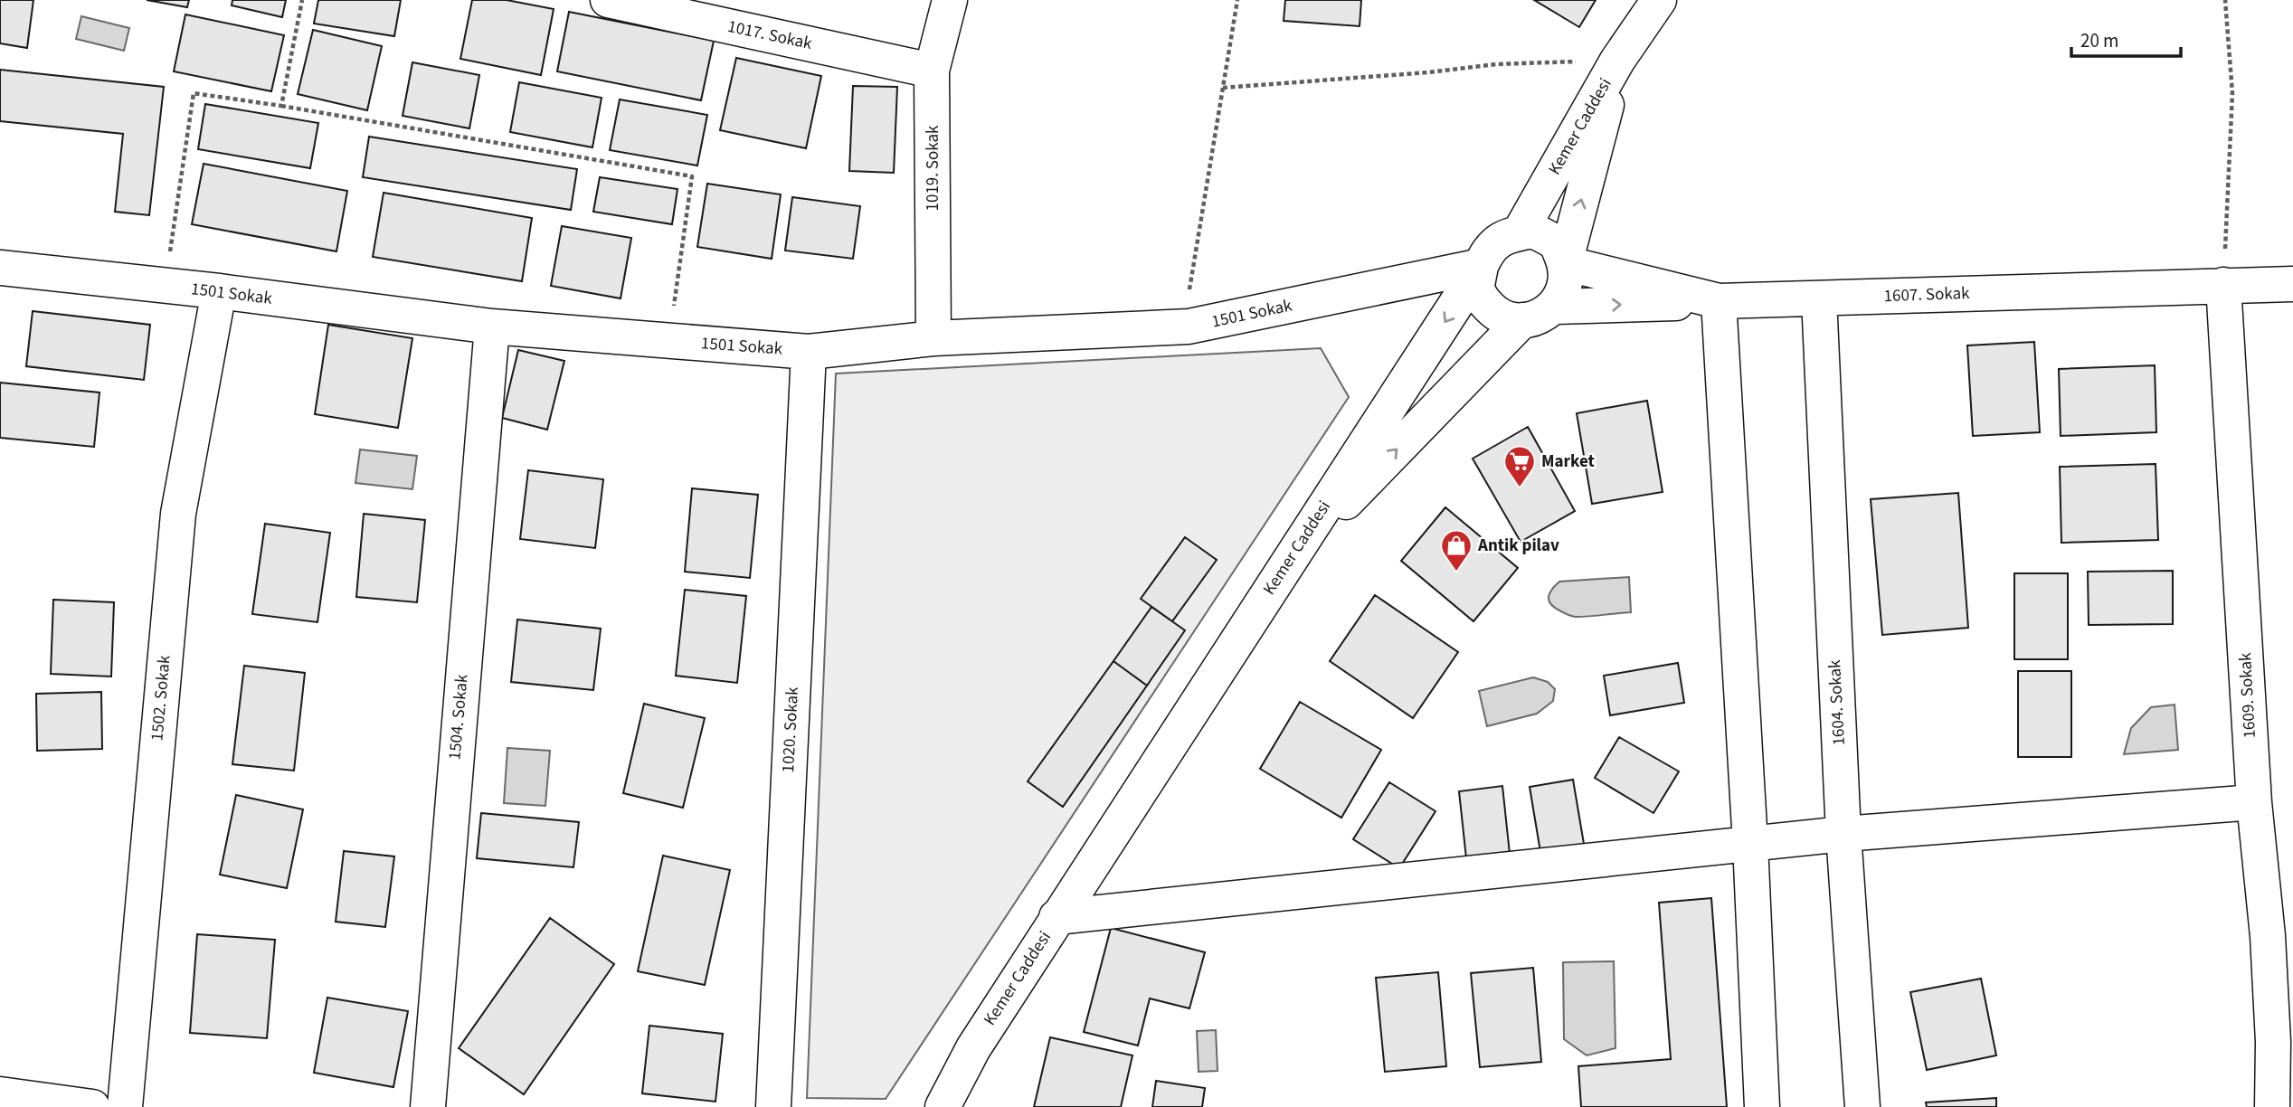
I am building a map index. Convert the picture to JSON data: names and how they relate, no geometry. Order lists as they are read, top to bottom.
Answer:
{
  "streets": {
    "street": [
      "1017. Sokak",
      "Kemer Caddesi",
      "1019. Sokak",
      "1501 Sokak",
      "1607. Sokak",
      "1609. Sokak",
      "1502. Sokak",
      "1604. Sokak",
      "1504. Sokak",
      "1020. Sokak"
    ]
  },
  "crossings": [
    ["1017. Sokak", "1019. Sokak"],
    ["Kemer Caddesi", "1501 Sokak"],
    ["Kemer Caddesi", "1607. Sokak"],
    ["1019. Sokak", "1501 Sokak"],
    ["1501 Sokak", "1607. Sokak"],
    ["1501 Sokak", "1502. Sokak"],
    ["1501 Sokak", "1504. Sokak"],
    ["1501 Sokak", "1020. Sokak"],
    ["1607. Sokak", "1609. Sokak"],
    ["1607. Sokak", "1604. Sokak"]
  ],
  "places": {
    "supermarket": ["Market"],
    "shop": ["Antik pilav"]
  },
  "scale_bar": "20 m"
}
